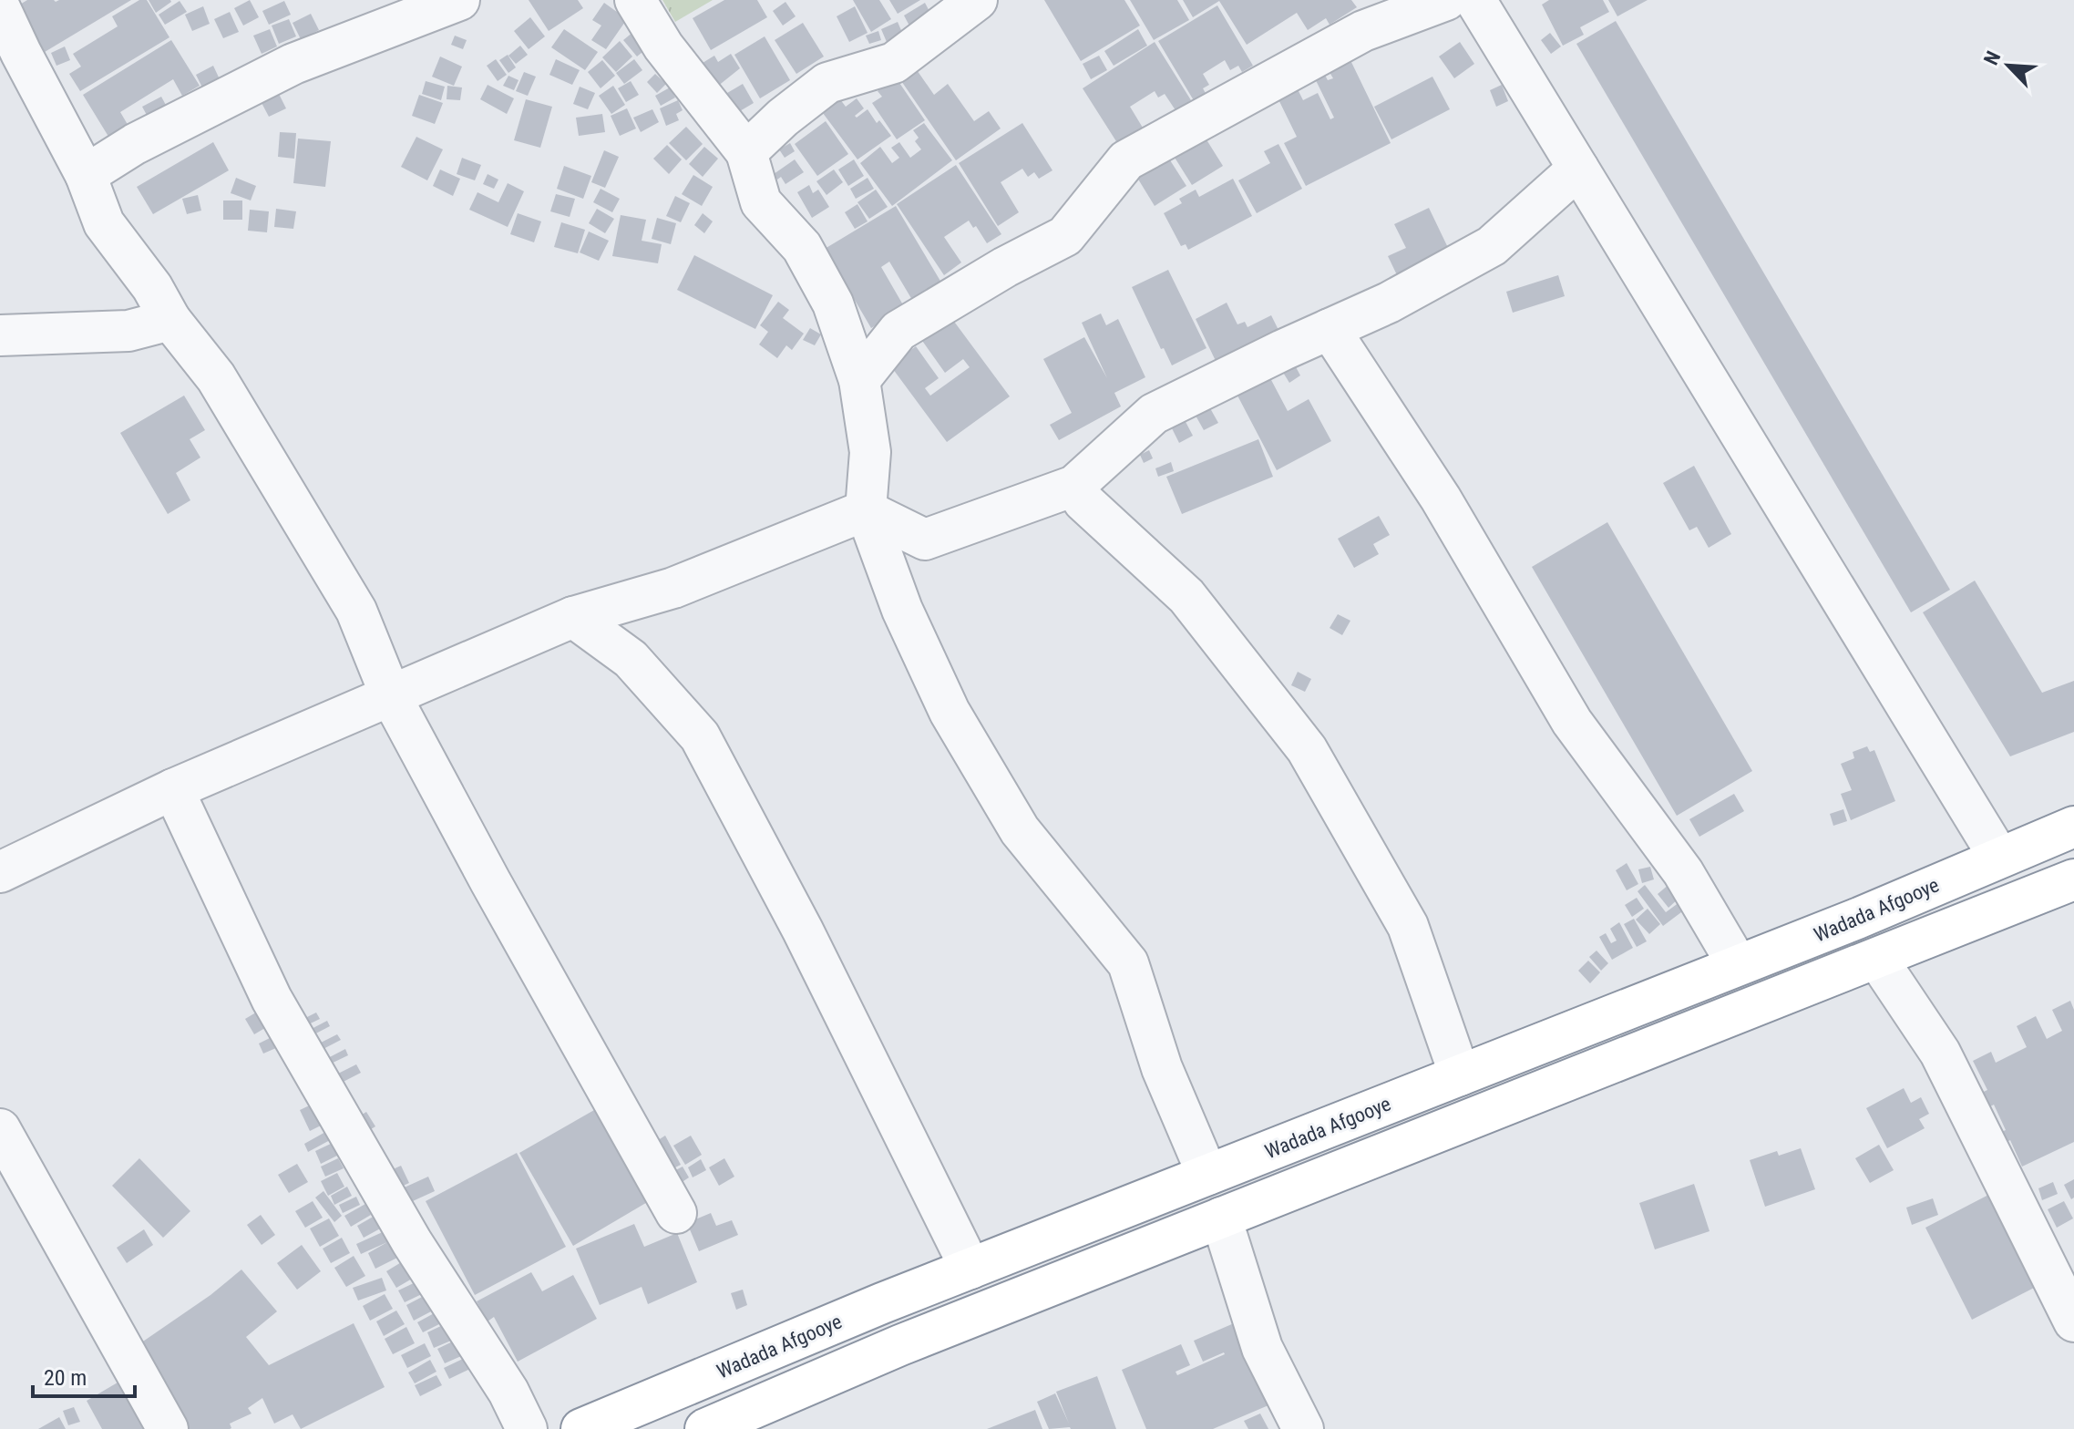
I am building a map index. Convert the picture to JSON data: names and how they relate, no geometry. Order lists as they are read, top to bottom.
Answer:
{
  "streets": {
    "highway": ["Wadada Afgooye"]
  },
  "scale_bar": "20 m",
  "north": "top left"
}
